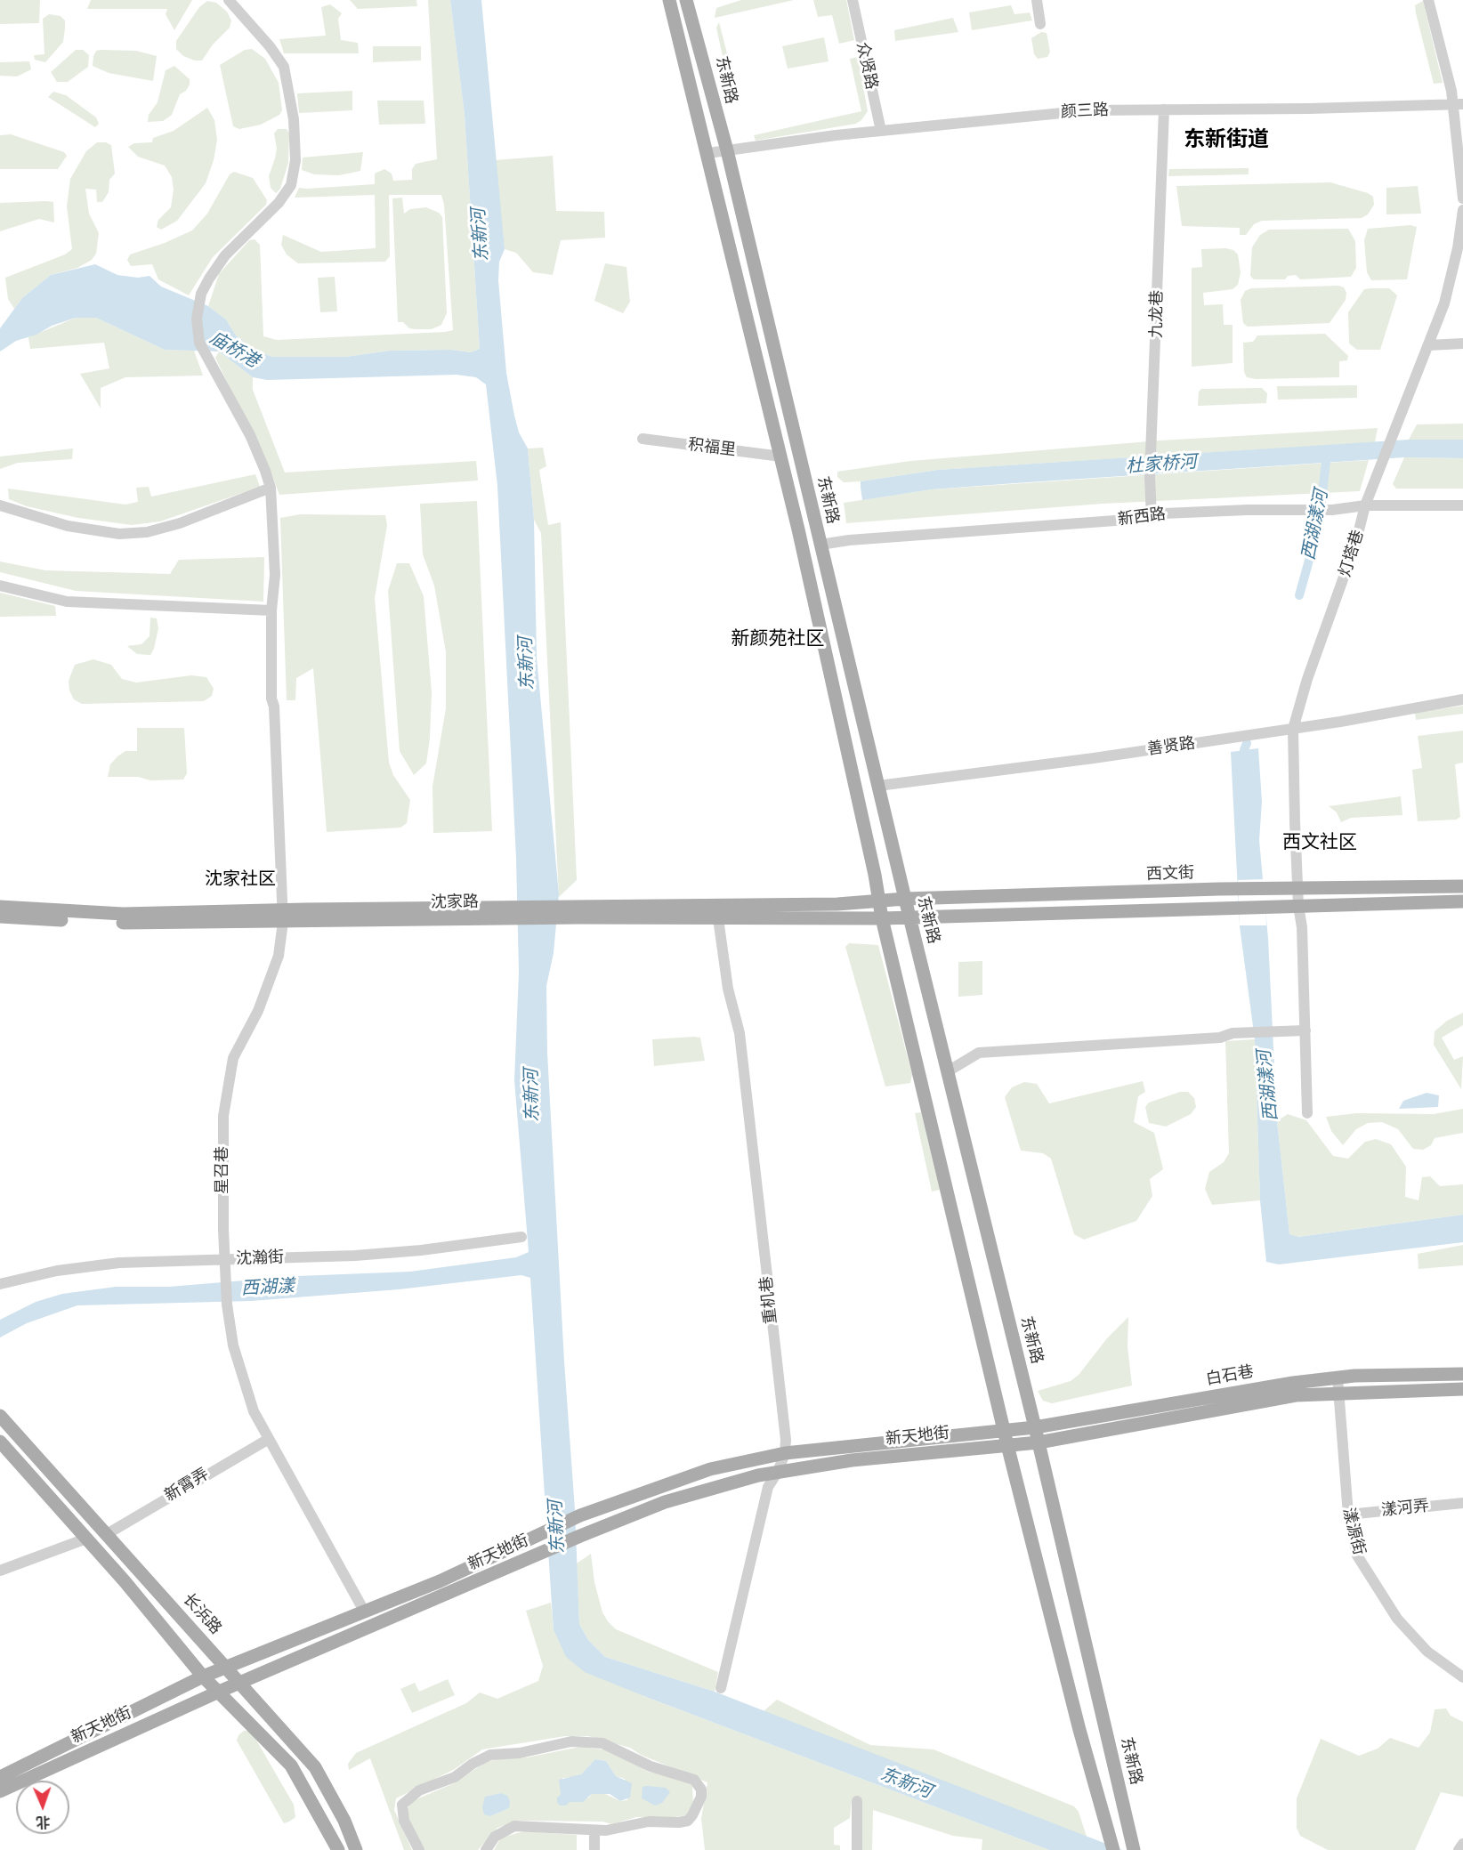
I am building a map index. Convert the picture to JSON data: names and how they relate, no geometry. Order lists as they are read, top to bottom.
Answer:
{
  "streets": {
    "main road": [
      "东新路",
      "西文街",
      "沈家路",
      "白石巷",
      "新天地街",
      "长浜路"
    ],
    "street": [
      "众贤路",
      "颜三路",
      "九龙巷",
      "积福里",
      "新西路",
      "灯塔巷",
      "善贤路",
      "星召巷",
      "沈瀚街",
      "重机巷",
      "新霄弄",
      "漾河弄",
      "漾源街"
    ]
  },
  "crossings": [
    ["众贤路", "颜三路"],
    ["东新路", "颜三路"],
    ["东新路", "新西路"],
    ["东新路", "善贤路"],
    ["东新路", "西文街"],
    ["东新路", "沈家路"],
    ["东新路", "白石巷"],
    ["东新路", "新天地街"],
    ["颜三路", "九龙巷"],
    ["九龙巷", "新西路"],
    ["新西路", "灯塔巷"],
    ["灯塔巷", "善贤路"],
    ["灯塔巷", "西文街"],
    ["西文街", "沈家路"],
    ["沈家路", "星召巷"],
    ["沈家路", "重机巷"],
    ["星召巷", "沈瀚街"],
    ["星召巷", "新天地街"],
    ["星召巷", "新霄弄"],
    ["重机巷", "新天地街"],
    ["白石巷", "新天地街"],
    ["白石巷", "漾源街"],
    ["新天地街", "长浜路"],
    ["新霄弄", "长浜路"],
    ["漾河弄", "漾源街"]
  ],
  "districts": [
    "东新街道",
    "新颜苑社区",
    "西文社区",
    "沈家社区"
  ],
  "water": [
    "东新河",
    "庙桥港",
    "杜家桥河",
    "西湖漾河",
    "西湖漾"
  ],
  "north": "bottom"
}
